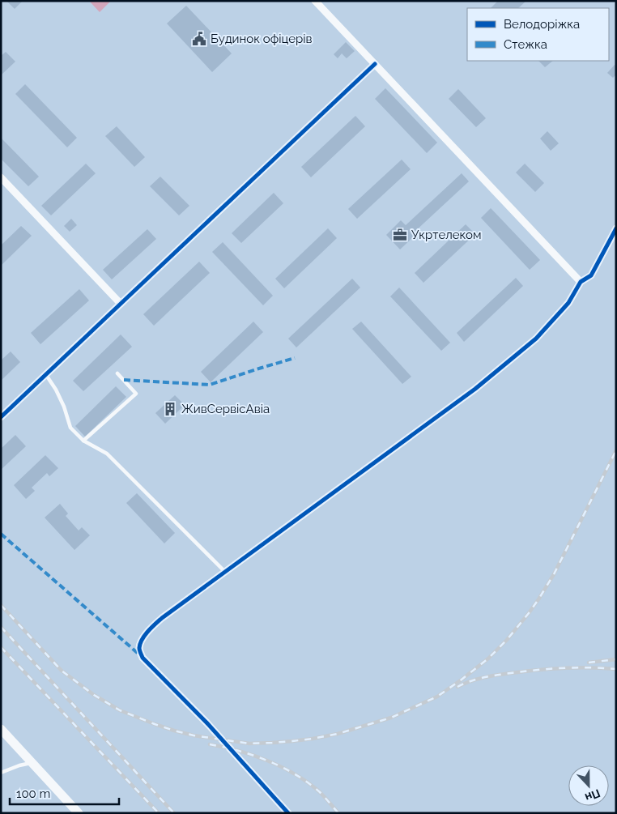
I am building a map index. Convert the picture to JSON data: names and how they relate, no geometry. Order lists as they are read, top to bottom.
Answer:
{
  "places": {
    "public building": ["Будинок офіцерів"],
    "office": ["Укртелеком"],
    "building": ["ЖивСервісАвіа"]
  },
  "legend": ["Велодоріжка", "Стежка"],
  "scale_bar": "100 m",
  "north": "bottom"
}
